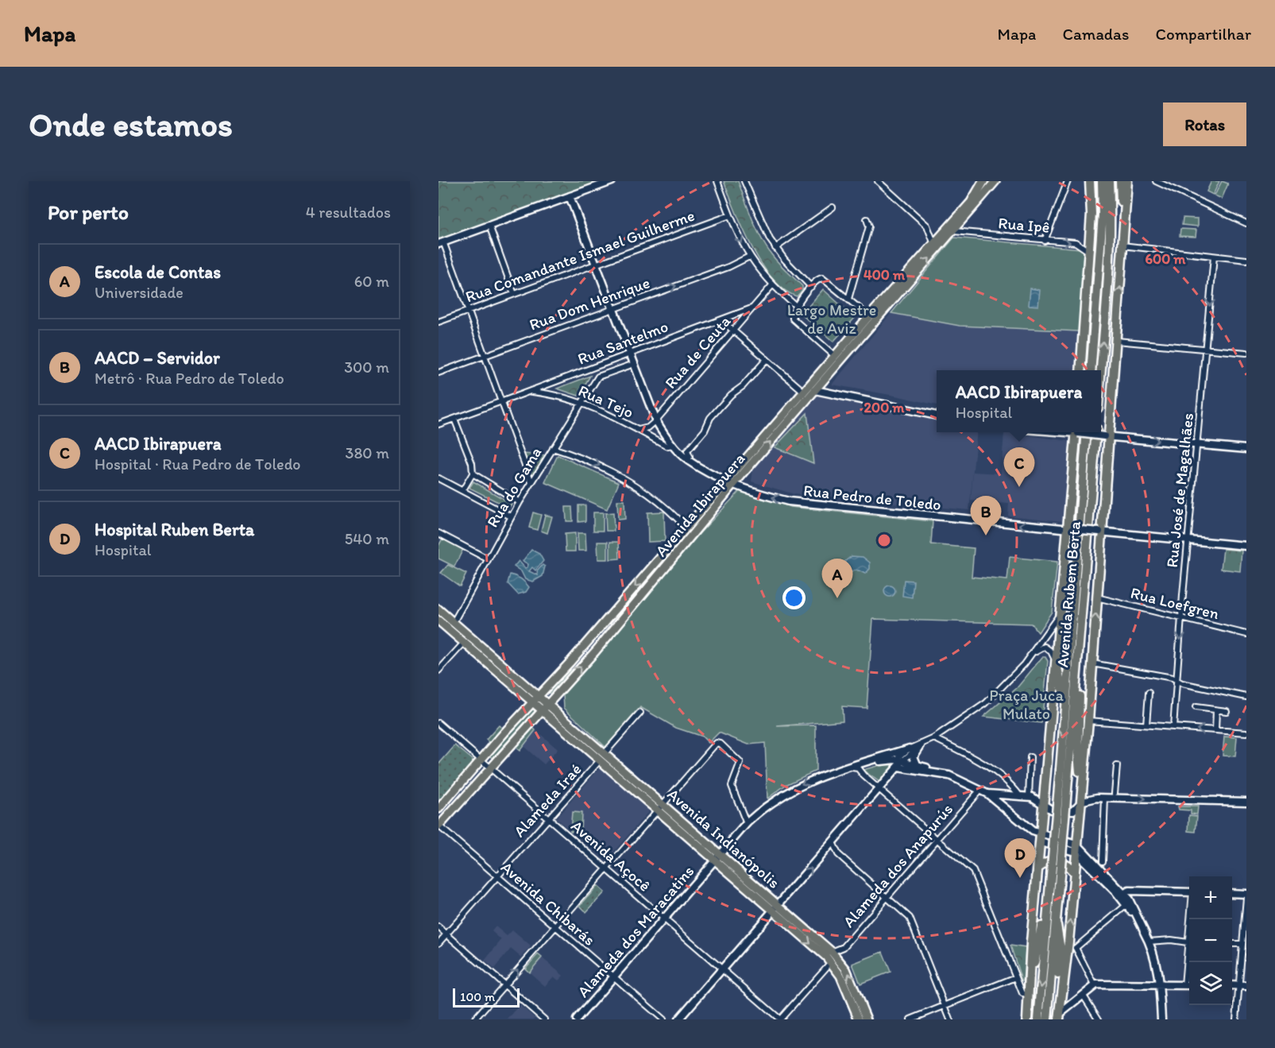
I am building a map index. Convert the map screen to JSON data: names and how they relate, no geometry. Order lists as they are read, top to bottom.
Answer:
{
  "streets": {
    "highway": ["Avenida Rubem Berta"],
    "main road": ["Avenida Ibirapuera", "Avenida Indianópolis"],
    "street": [
      "Rua Ipê",
      "Rua Comandante Ismael Guilherme",
      "Rua Dom Henrique",
      "Rua Santelmo",
      "Rua de Ceuta",
      "Rua Tejo",
      "Rua do Gama",
      "Rua José de Magalhães",
      "Rua Pedro de Toledo",
      "Rua Loefgren",
      "Alameda Iraé",
      "Avenida Açocê",
      "Alameda dos Anapurús",
      "Avenida Chibarás",
      "Alameda dos Maracatins"
    ]
  },
  "crossings": [
    ["Rua Ipê", "Avenida Ibirapuera"],
    ["Rua Santelmo", "Rua de Ceuta"],
    ["Rua Santelmo", "Rua Tejo"],
    ["Rua de Ceuta", "Rua Tejo"],
    ["Rua Tejo", "Rua do Gama"],
    ["Rua do Gama", "Avenida Indianópolis"],
    ["Rua José de Magalhães", "Rua Loefgren"],
    ["Rua Pedro de Toledo", "Avenida Rubem Berta"],
    ["Avenida Ibirapuera", "Avenida Indianópolis"],
    ["Avenida Ibirapuera", "Avenida Açocê"],
    ["Avenida Ibirapuera", "Avenida Chibarás"],
    ["Avenida Rubem Berta", "Rua Loefgren"],
    ["Alameda Iraé", "Avenida Indianópolis"],
    ["Alameda Iraé", "Avenida Açocê"],
    ["Alameda Iraé", "Avenida Chibarás"],
    ["Avenida Indianópolis", "Alameda dos Anapurús"],
    ["Avenida Indianópolis", "Alameda dos Maracatins"],
    ["Avenida Açocê", "Alameda dos Maracatins"],
    ["Avenida Chibarás", "Alameda dos Maracatins"]
  ],
  "one_way": ["Rua Dom Henrique", "Rua Pedro de Toledo"],
  "parks": ["Largo Mestre de Aviz", "Praça Juca Mulato"],
  "scale_bar": "100 m",
  "page": {
    "header": "Mapa",
    "nav": ["Mapa", "Camadas", "Compartilhar"],
    "buttons": "Rotas",
    "title": "Onde estamos",
    "heading": ["Por perto", "4 resultados"],
    "list": [
      {
        "mark": "A",
        "name": "Escola de Contas",
        "note": "Universidade",
        "value": "60 m"
      },
      {
        "mark": "B",
        "name": "AACD – Servidor",
        "note": "Metrô · Rua Pedro de Toledo",
        "value": "300 m"
      },
      {
        "mark": "C",
        "name": "AACD Ibirapuera",
        "note": "Hospital · Rua Pedro de Toledo",
        "value": "380 m"
      },
      {
        "mark": "D",
        "name": "Hospital Ruben Berta",
        "note": "Hospital",
        "value": "540 m"
      }
    ],
    "popup": ["AACD Ibirapuera", "Hospital"],
    "pins": [
      "C",
      "B",
      "A",
      "D"
    ],
    "map_buttons": ["+", "−"],
    "scale": "100 m"
  },
  "rings": ["600 m", "400 m", "200 m"]
}
